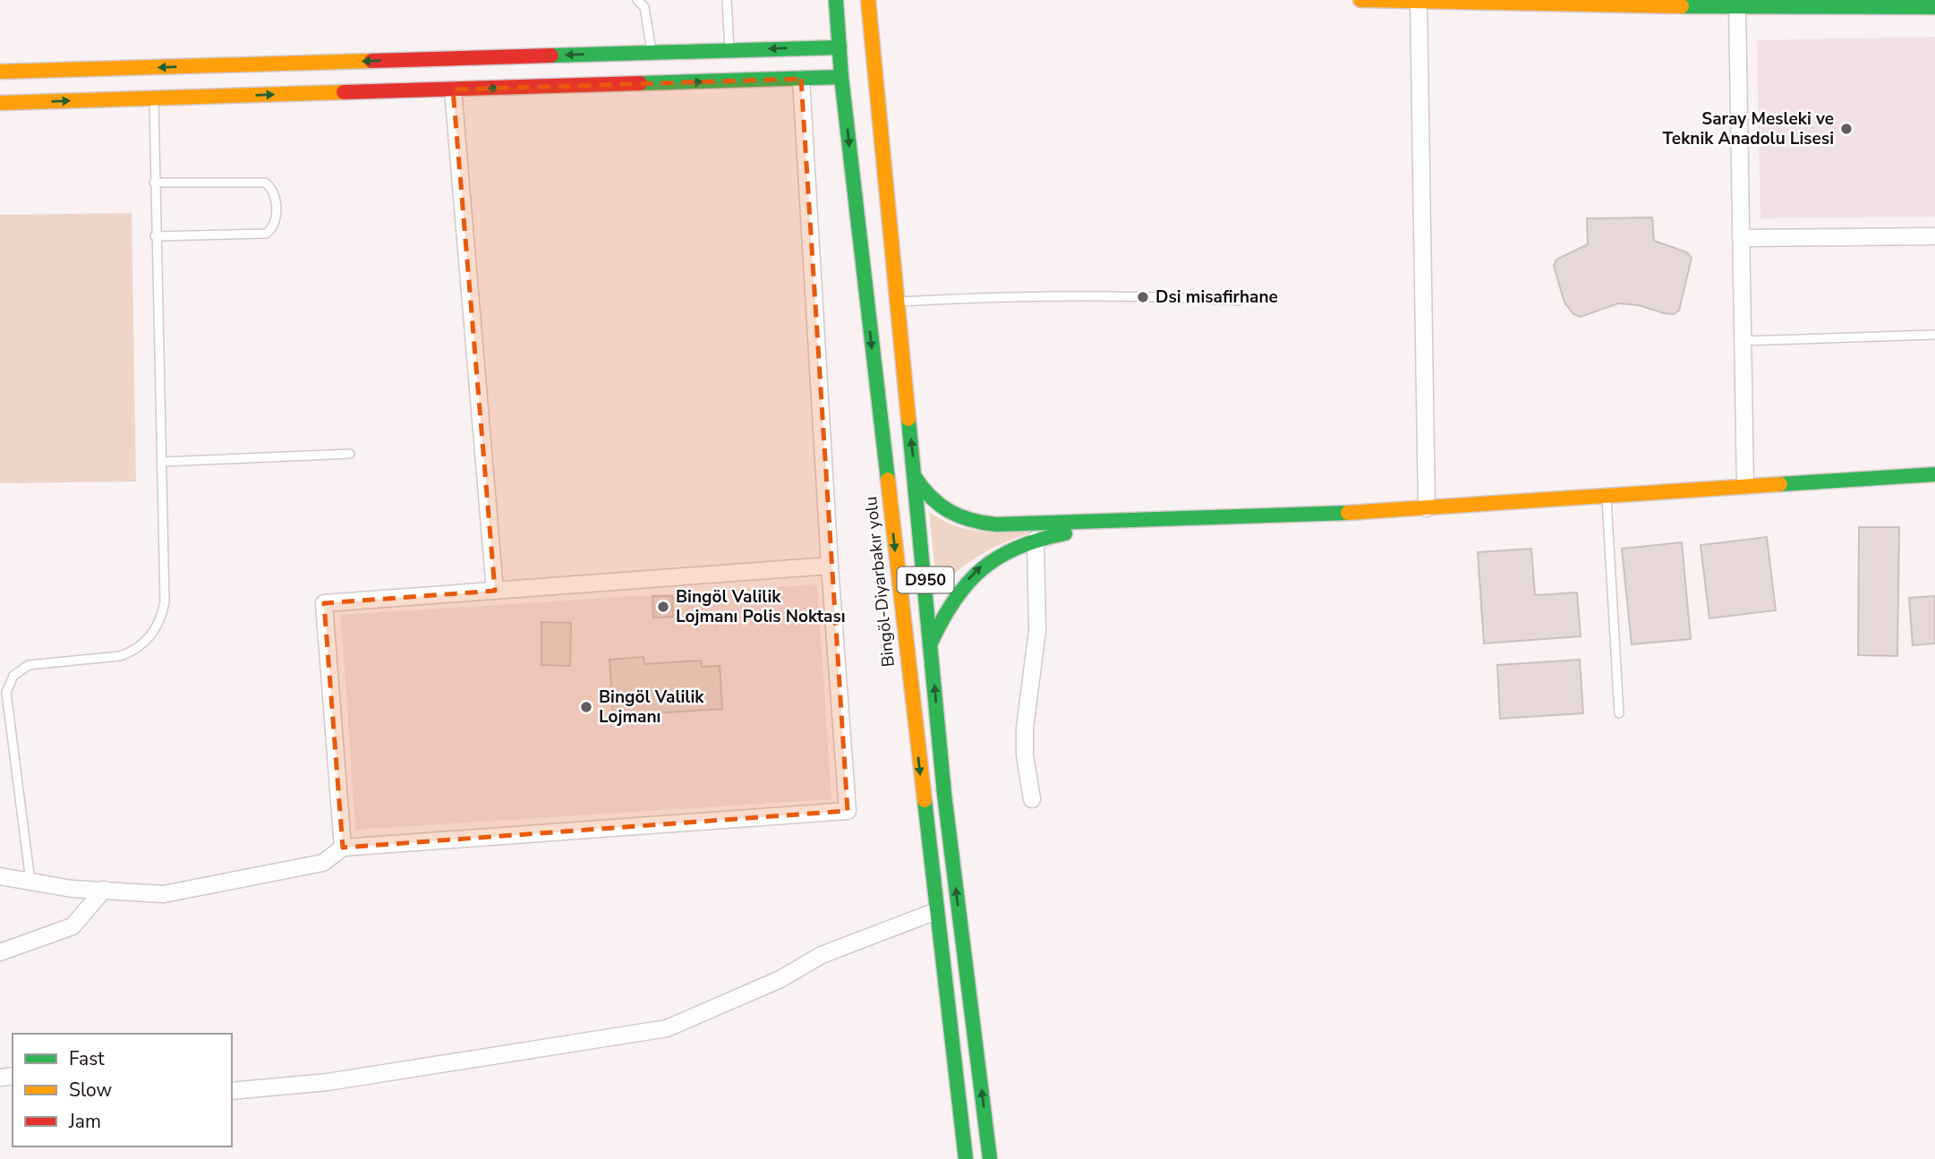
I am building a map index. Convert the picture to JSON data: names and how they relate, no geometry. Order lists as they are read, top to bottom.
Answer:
{
  "streets": {
    "street": ["D950", "Bingöl-Diyarbakır yolu"]
  },
  "places": [
    "Saray Mesleki ve Teknik Anadolu Lisesi",
    "Dsi misafirhane",
    "Bingöl Valilik Lojmanı Polis Noktası",
    "Bingöl Valilik Lojmanı"
  ],
  "legend": ["Fast", "Slow", "Jam"]
}
